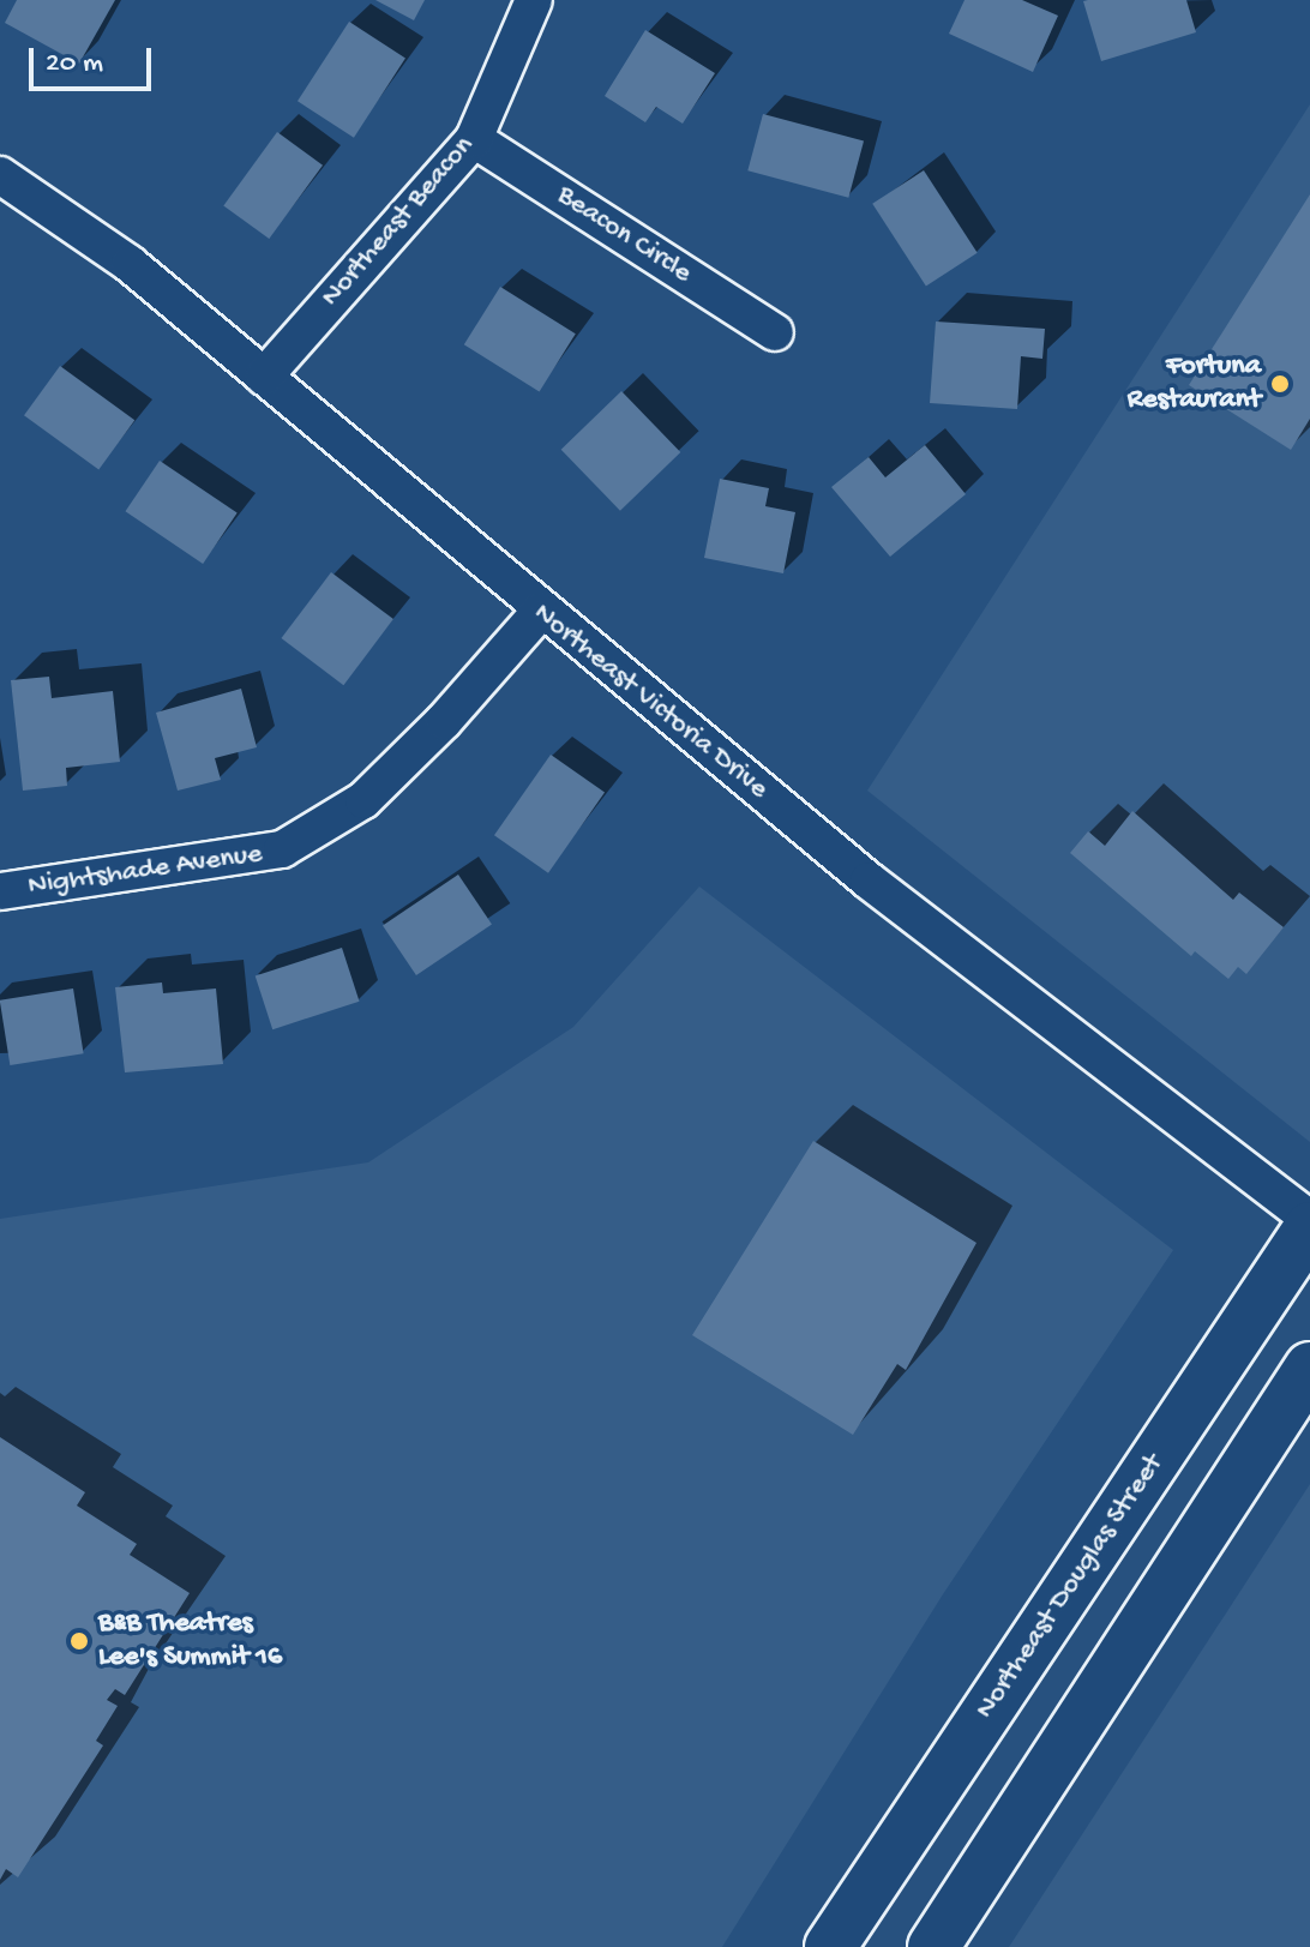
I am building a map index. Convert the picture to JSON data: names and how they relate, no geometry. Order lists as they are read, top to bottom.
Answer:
{
  "streets": {
    "main road": ["Northeast Douglas Street"],
    "street": [
      "Northeast Beacon",
      "Beacon Circle",
      "Northeast Victoria Drive",
      "Nightshade Avenue"
    ]
  },
  "crossings": [
    ["Northeast Beacon", "Beacon Circle"],
    ["Northeast Beacon", "Northeast Victoria Drive"],
    ["Northeast Victoria Drive", "Nightshade Avenue"]
  ],
  "places": ["Fortuna Restaurant", "B&B Theatres Lee's Summit 16"],
  "scale_bar": "20 m"
}
